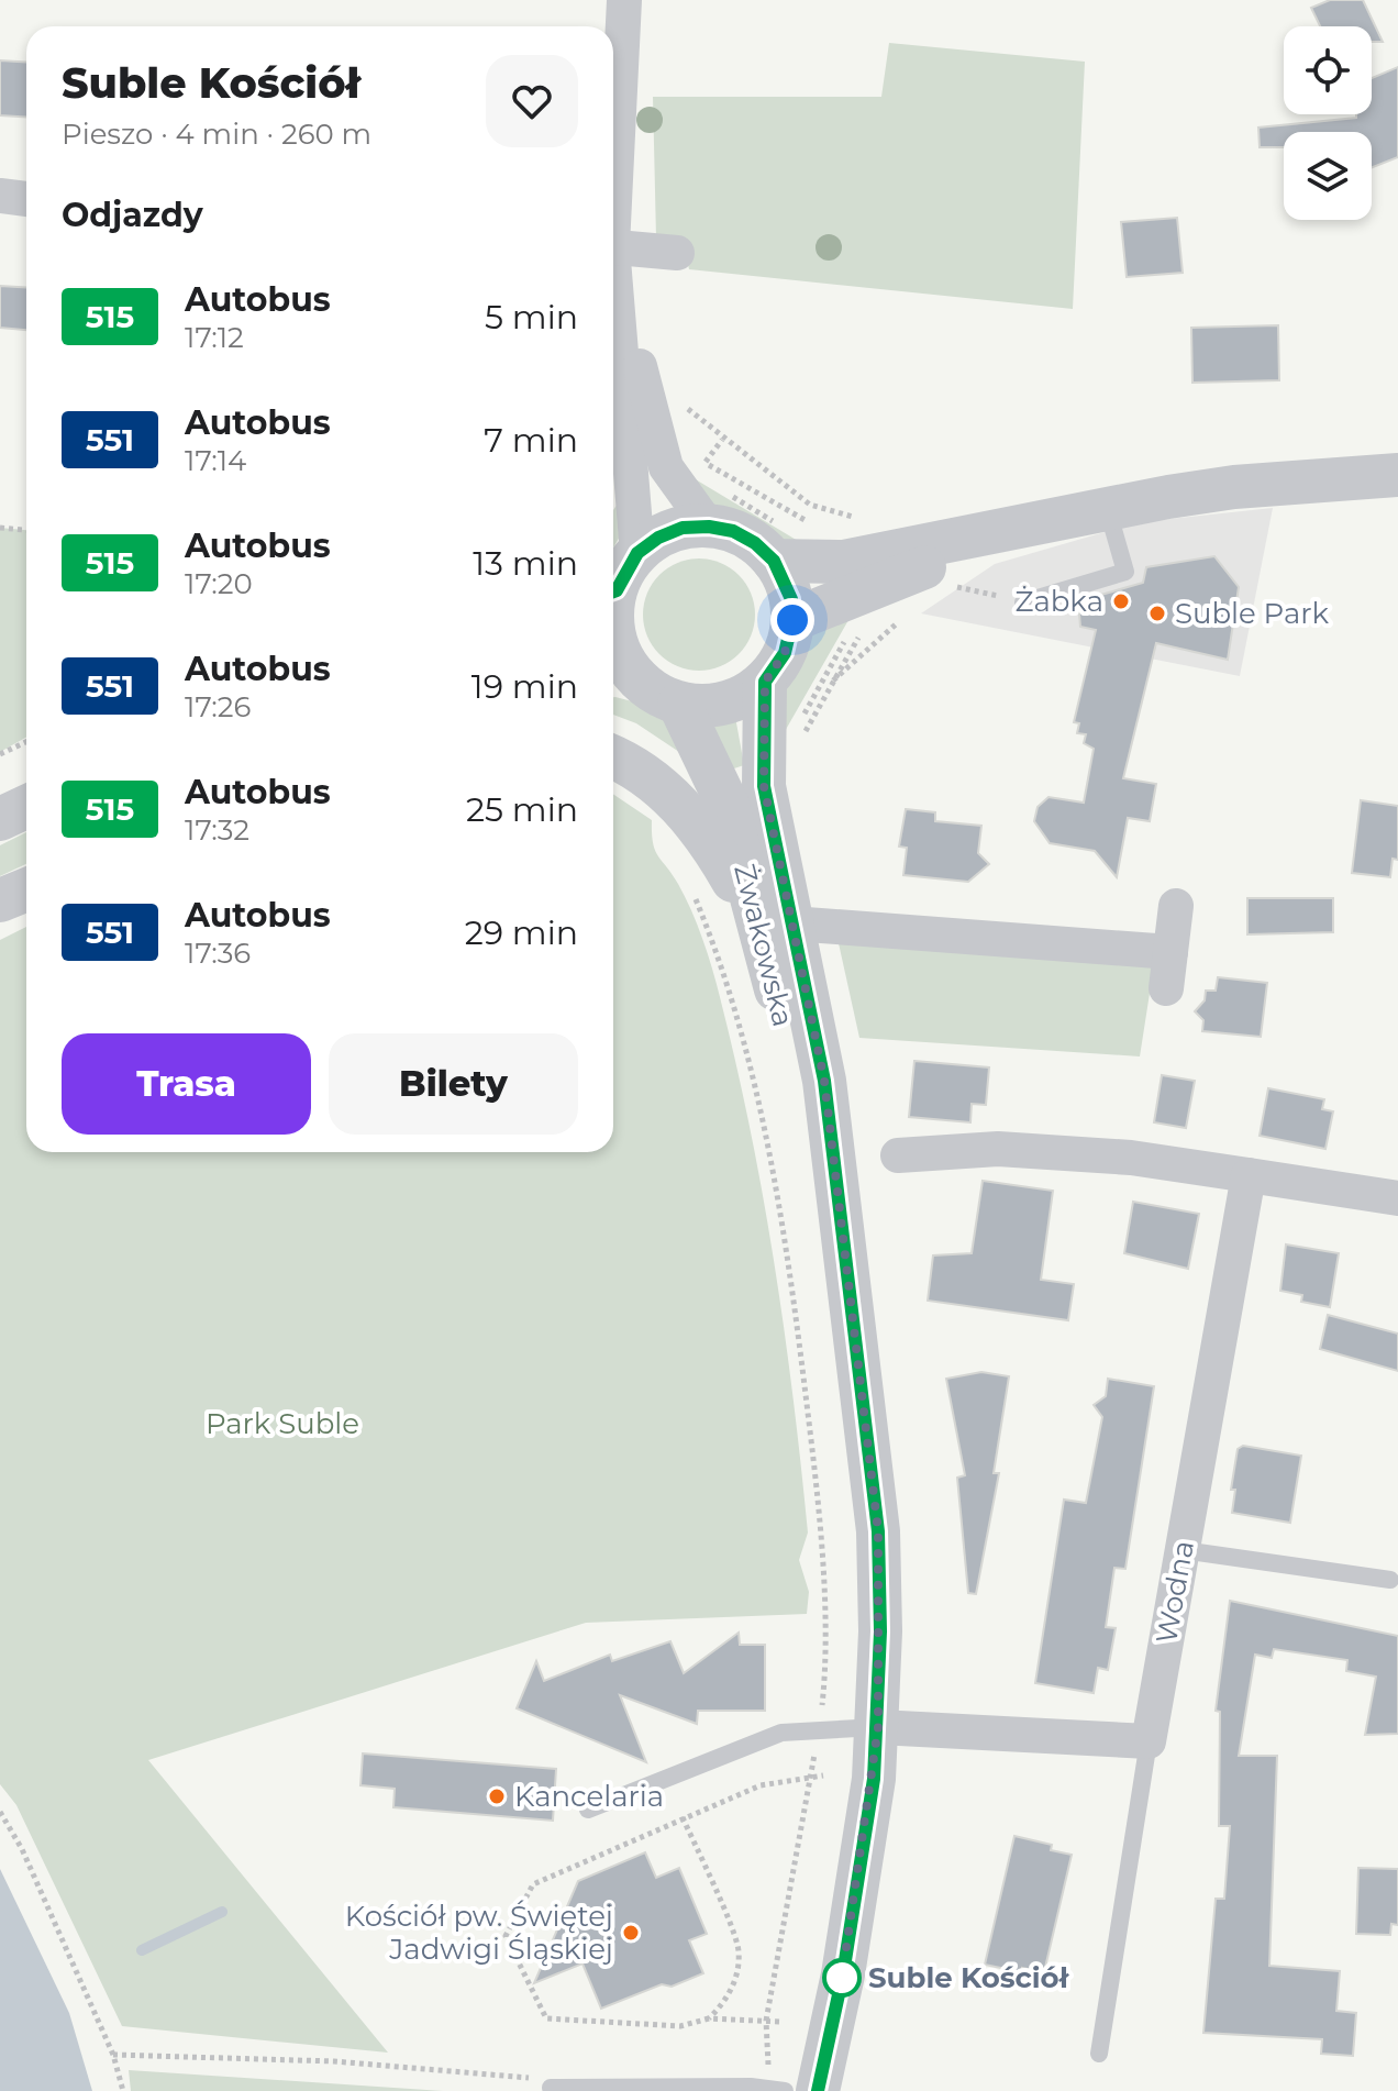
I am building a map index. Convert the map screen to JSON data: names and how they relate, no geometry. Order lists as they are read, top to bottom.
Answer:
{
  "streets": {
    "street": ["Żwakowska", "Wodna"]
  },
  "parks": ["Park Suble"],
  "places": [
    "Żabka",
    "Suble Park",
    "Kancelaria",
    "Kościół pw. Świętej Jadwigi Śląskiej",
    "Suble Kościół"
  ],
  "lines": ["bus line 515"],
  "page": {
    "heading": [
      ["Suble Kościół", "Pieszo · 4 min · 260 m"],
      "Odjazdy"
    ],
    "list": [
      {
        "mark": "515",
        "name": "Autobus",
        "note": "17:12",
        "value": "5 min"
      },
      {
        "mark": "551",
        "name": "Autobus",
        "note": "17:14",
        "value": "7 min"
      },
      {
        "mark": "515",
        "name": "Autobus",
        "note": "17:20",
        "value": "13 min"
      },
      {
        "mark": "551",
        "name": "Autobus",
        "note": "17:26",
        "value": "19 min"
      },
      {
        "mark": "515",
        "name": "Autobus",
        "note": "17:32",
        "value": "25 min"
      },
      {
        "mark": "551",
        "name": "Autobus",
        "note": "17:36",
        "value": "29 min"
      }
    ],
    "buttons": ["Trasa", "Bilety"]
  }
}
